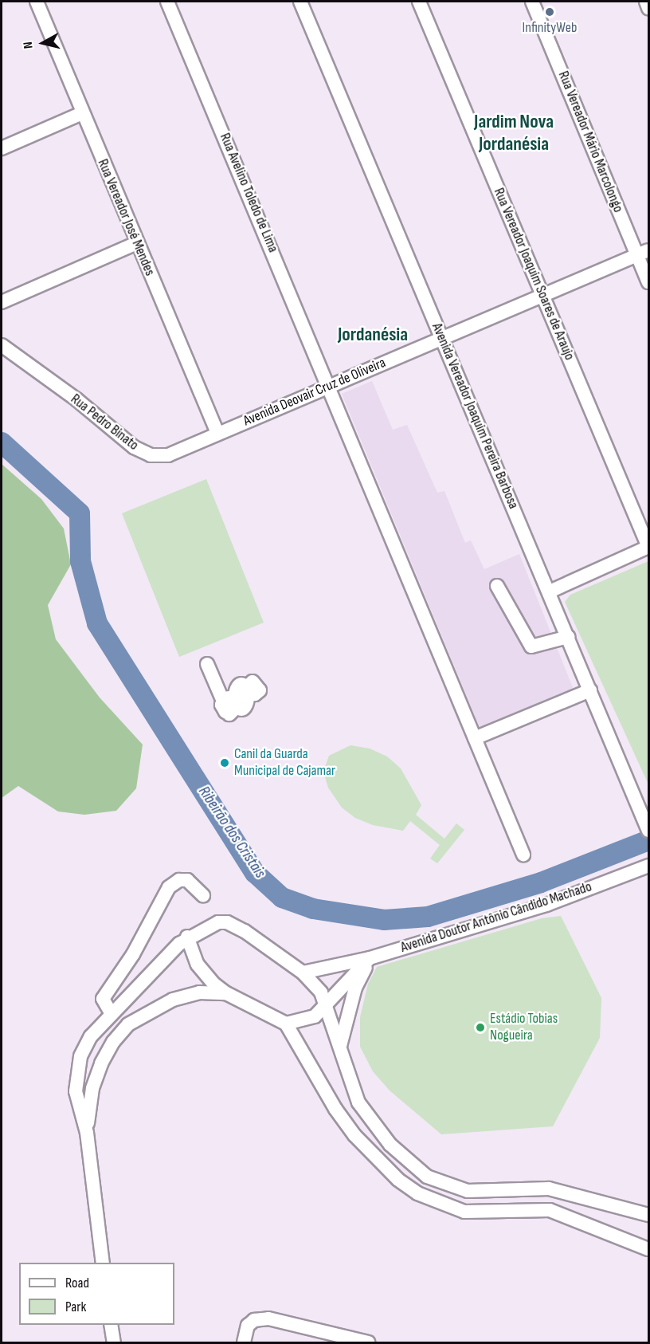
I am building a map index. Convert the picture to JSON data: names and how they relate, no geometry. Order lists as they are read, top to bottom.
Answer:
{
  "streets": {
    "street": [
      "Rua Vereador Mário Marcolongo",
      "Rua Avelino Toledo de Lima",
      "Rua Vereador José Mendes",
      "Rua Vereador Joaquim Soares de Araujo",
      "Avenida Deovair Cruz de Oliveira",
      "Avenida Vereador Joaquim Pereira Barbosa",
      "Rua Pedro Binato",
      "Avenida Doutor Antônio Cândido Machado"
    ]
  },
  "crossings": [
    ["Rua Vereador Mário Marcolongo", "Avenida Deovair Cruz de Oliveira"],
    ["Rua Avelino Toledo de Lima", "Avenida Deovair Cruz de Oliveira"],
    ["Rua Vereador José Mendes", "Avenida Deovair Cruz de Oliveira"],
    ["Rua Vereador José Mendes", "Rua Pedro Binato"],
    ["Rua Vereador Joaquim Soares de Araujo", "Avenida Deovair Cruz de Oliveira"],
    ["Avenida Deovair Cruz de Oliveira", "Avenida Vereador Joaquim Pereira Barbosa"],
    ["Avenida Deovair Cruz de Oliveira", "Rua Pedro Binato"]
  ],
  "districts": ["Jardim Nova Jordanésia", "Jordanésia"],
  "water": ["Ribeirão dos Cristais"],
  "places": ["InfinityWeb", "Canil da Guarda Municipal de Cajamar", "Estádio Tobias Nogueira"],
  "legend": ["Road", "Park"],
  "north": "left"
}
